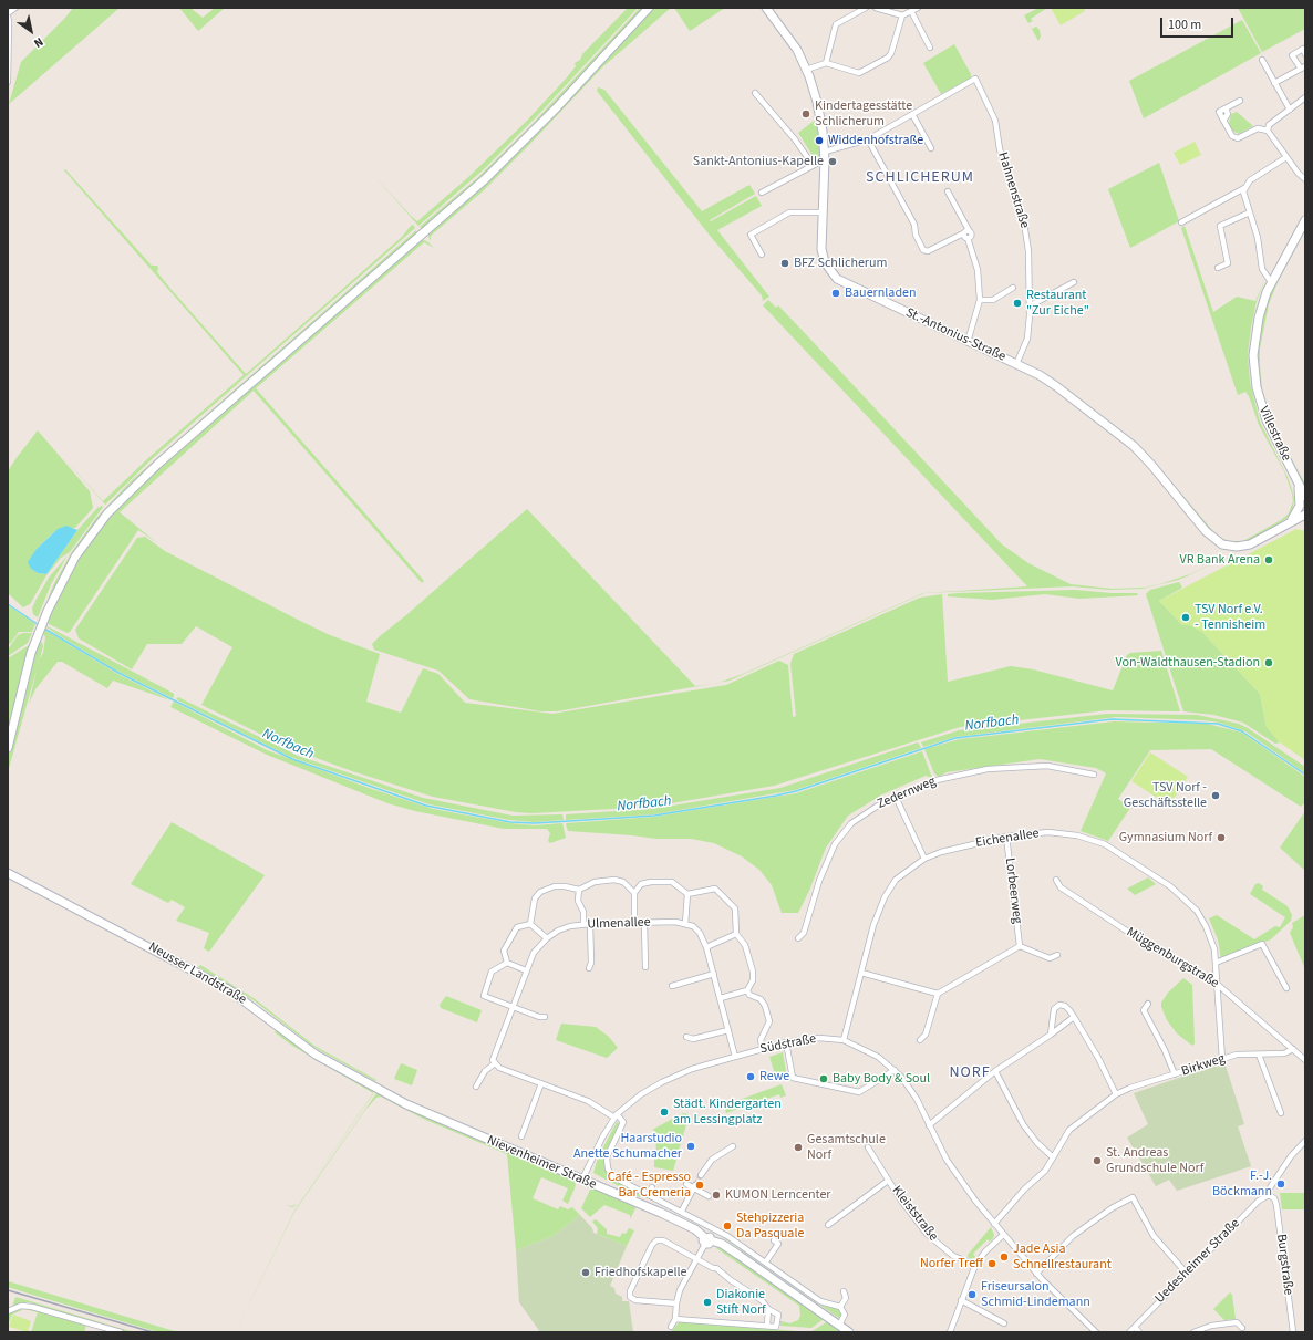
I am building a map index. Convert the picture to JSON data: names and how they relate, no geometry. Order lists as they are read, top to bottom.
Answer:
{
  "streets": {
    "main road": [
      "St.-Antonius-Straße",
      "Villestraße",
      "Neusser Landstraße",
      "Nievenheimer Straße"
    ],
    "street": [
      "Hahnenstraße",
      "Zedernweg",
      "Eichenallee",
      "Lorbeerweg",
      "Ulmenallee",
      "Müggenburgstraße",
      "Südstraße",
      "Birkweg",
      "Kleiststraße",
      "Uedesheimer Straße",
      "Burgstraße"
    ]
  },
  "crossings": [
    ["Hahnenstraße", "St.-Antonius-Straße"],
    ["Eichenallee", "Lorbeerweg"],
    ["Eichenallee", "Müggenburgstraße"],
    ["Eichenallee", "Südstraße"],
    ["Eichenallee", "Birkweg"],
    ["Müggenburgstraße", "Birkweg"],
    ["Neusser Landstraße", "Nievenheimer Straße"],
    ["Südstraße", "Birkweg"],
    ["Südstraße", "Nievenheimer Straße"],
    ["Uedesheimer Straße", "Burgstraße"]
  ],
  "districts": ["SCHLICHERUM", "NORF"],
  "water": ["Norfbach"],
  "places": [
    "Kindertagesstätte Schlicherum",
    "Widdenhofstraße",
    "Sankt-Antonius-Kapelle",
    "BFZ Schlicherum",
    "Bauernladen",
    "Restaurant \"Zur Eiche\"",
    "VR Bank Arena",
    "TSV Norf e.V. - Tennisheim",
    "Von-Waldthausen-Stadion",
    "TSV Norf - Geschäftsstelle",
    "Gymnasium Norf",
    "Rewe",
    "Baby Body & Soul",
    "Städt. Kindergarten am Lessingplatz",
    "Haarstudio Anette Schumacher",
    "Gesamtschule Norf",
    "St. Andreas Grundschule Norf",
    "F.-J. Böckmann",
    "Café - Espresso Bar Cremeria",
    "KUMON Lerncenter",
    "Stehpizzeria Da Pasquale",
    "Jade Asia Schnellrestaurant",
    "Norfer Treff",
    "Friedhofskapelle",
    "Friseursalon Schmid-Lindemann",
    "Diakonie Stift Norf"
  ],
  "scale_bar": "100 m",
  "north": "bottom right"
}
